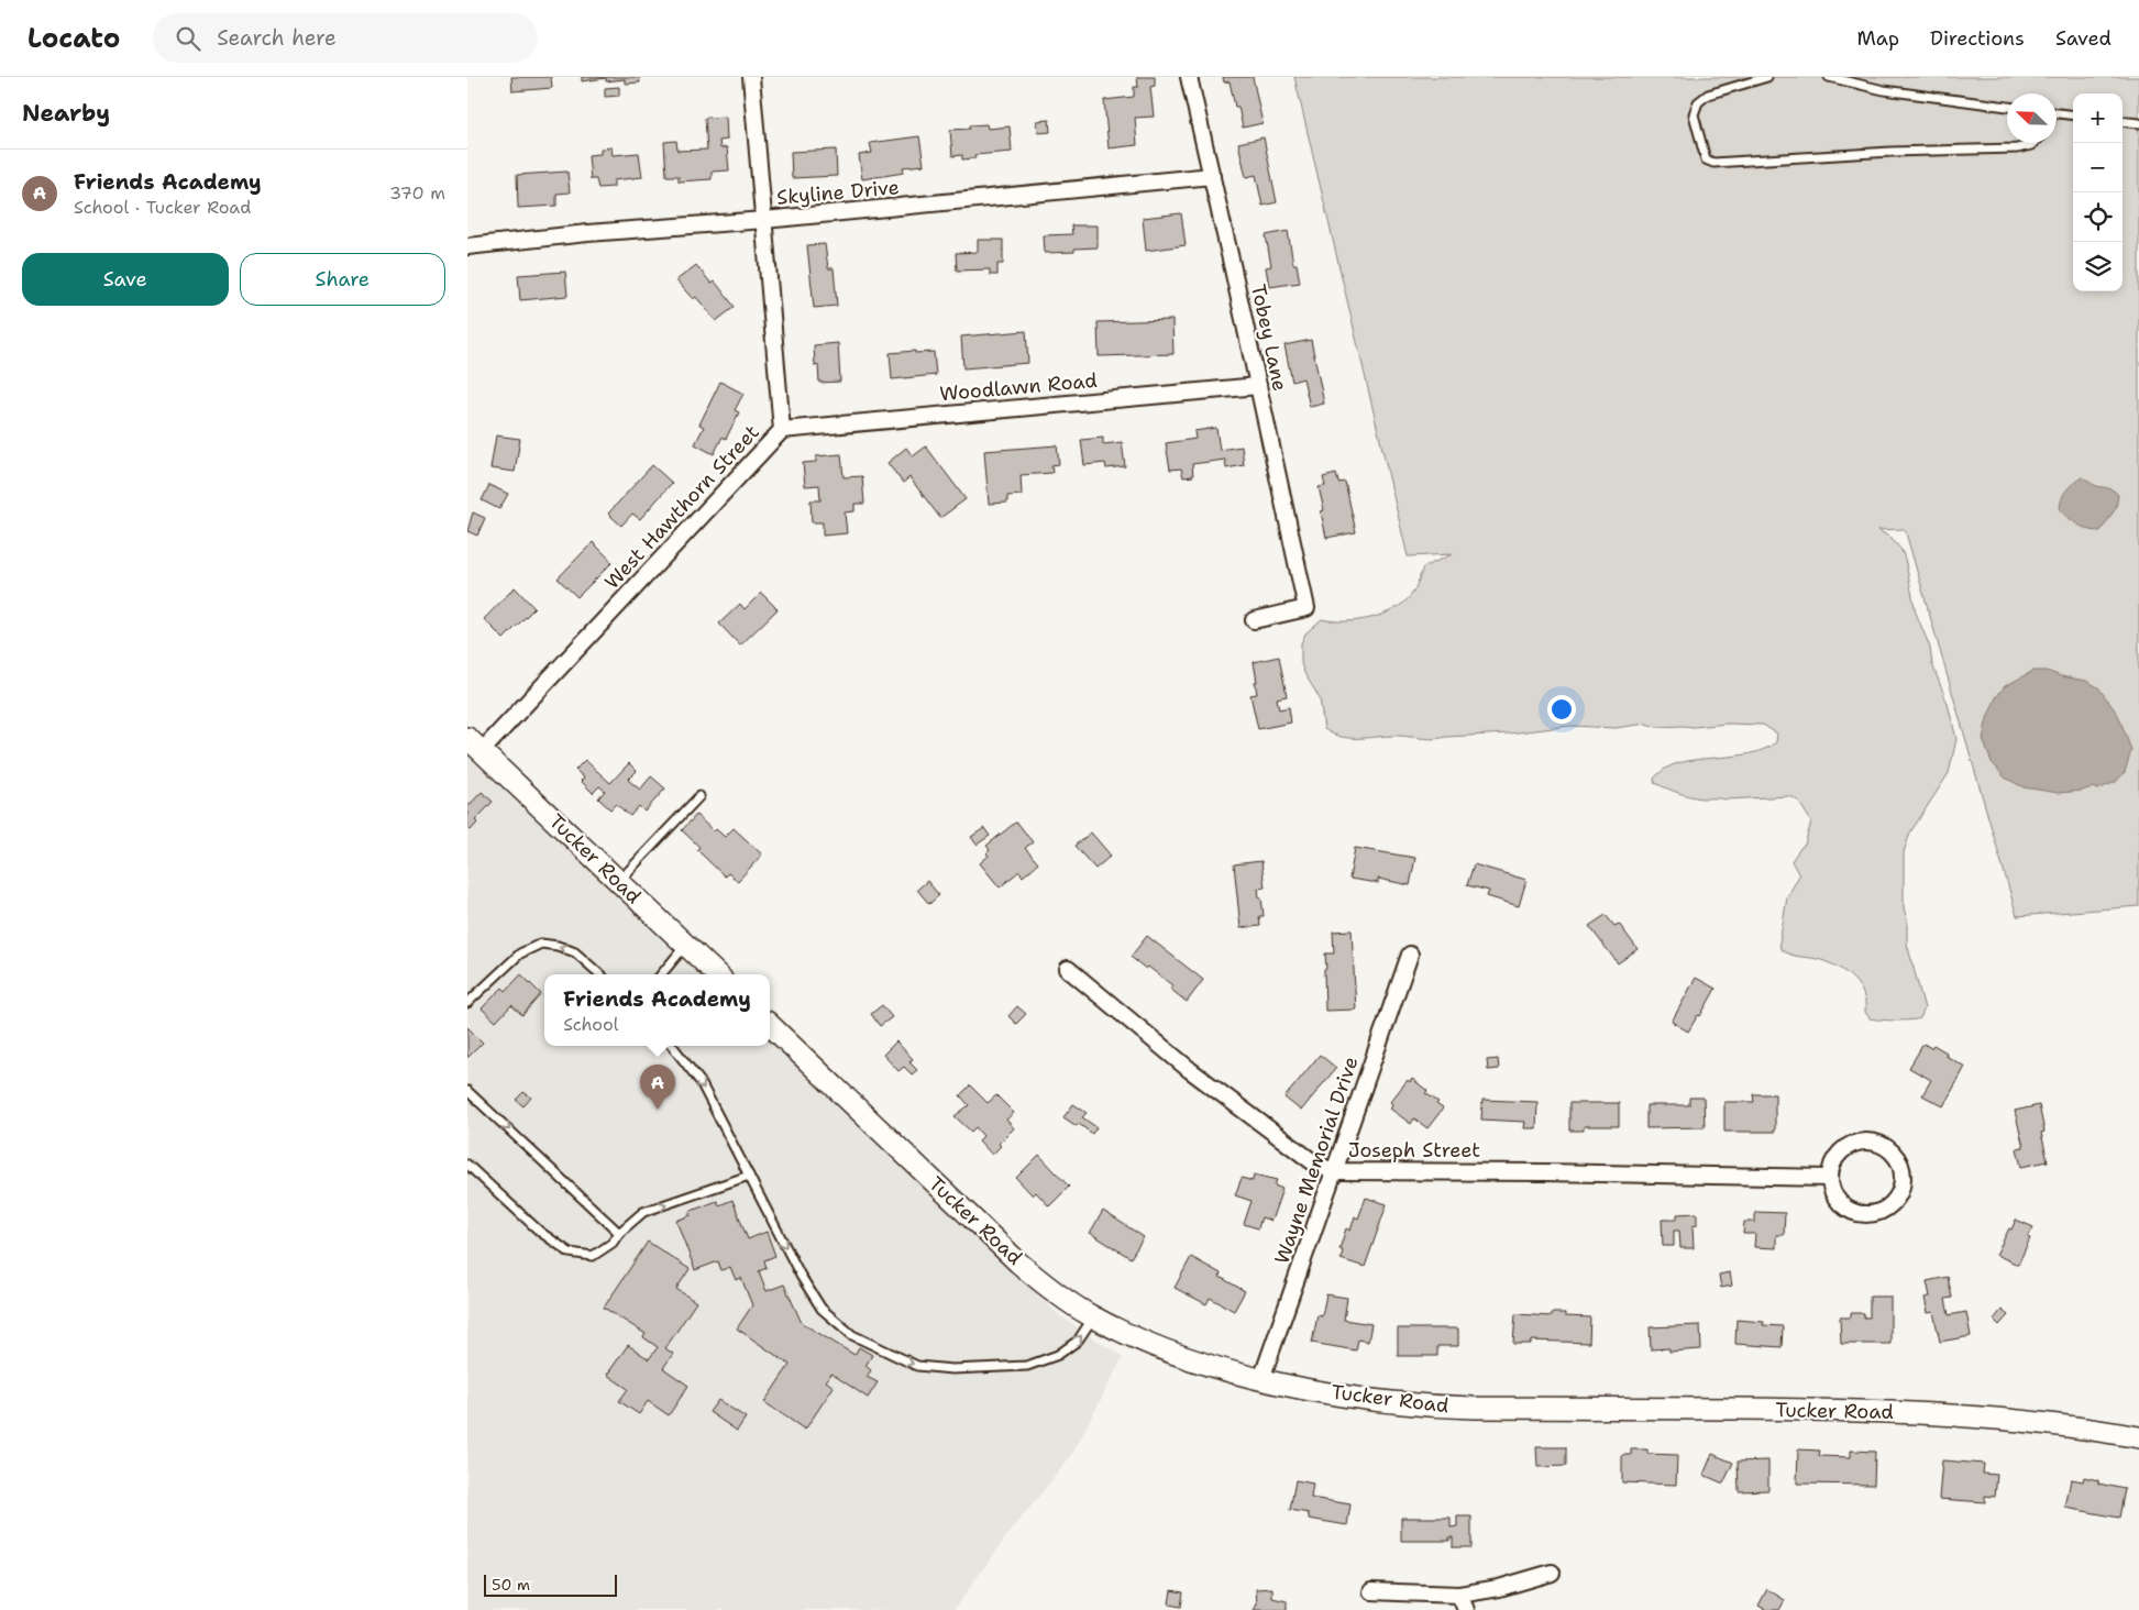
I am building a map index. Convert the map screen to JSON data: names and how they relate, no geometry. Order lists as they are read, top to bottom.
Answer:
{
  "streets": {
    "main road": ["Tucker Road"],
    "street": [
      "Skyline Drive",
      "Tobey Lane",
      "Woodlawn Road",
      "West Hawthorn Street",
      "Joseph Street",
      "Wayne Memorial Drive"
    ]
  },
  "crossings": [
    ["Skyline Drive", "Tobey Lane"],
    ["Skyline Drive", "West Hawthorn Street"],
    ["Tobey Lane", "Woodlawn Road"],
    ["Woodlawn Road", "West Hawthorn Street"],
    ["West Hawthorn Street", "Tucker Road"],
    ["Tucker Road", "Wayne Memorial Drive"],
    ["Joseph Street", "Wayne Memorial Drive"]
  ],
  "scale_bar": "50 m",
  "north": "top left",
  "page": {
    "header": "Locato",
    "search": "Search here",
    "nav": ["Map", "Directions", "Saved"],
    "heading": "Nearby",
    "map_buttons": ["+", "−"],
    "list": [
      {
        "mark": "A",
        "name": "Friends Academy",
        "note": "School · Tucker Road",
        "value": "370 m"
      }
    ],
    "buttons": ["Save", "Share"],
    "popup": ["Friends Academy", "School"],
    "pins": "A",
    "scale": "50 m"
  }
}
